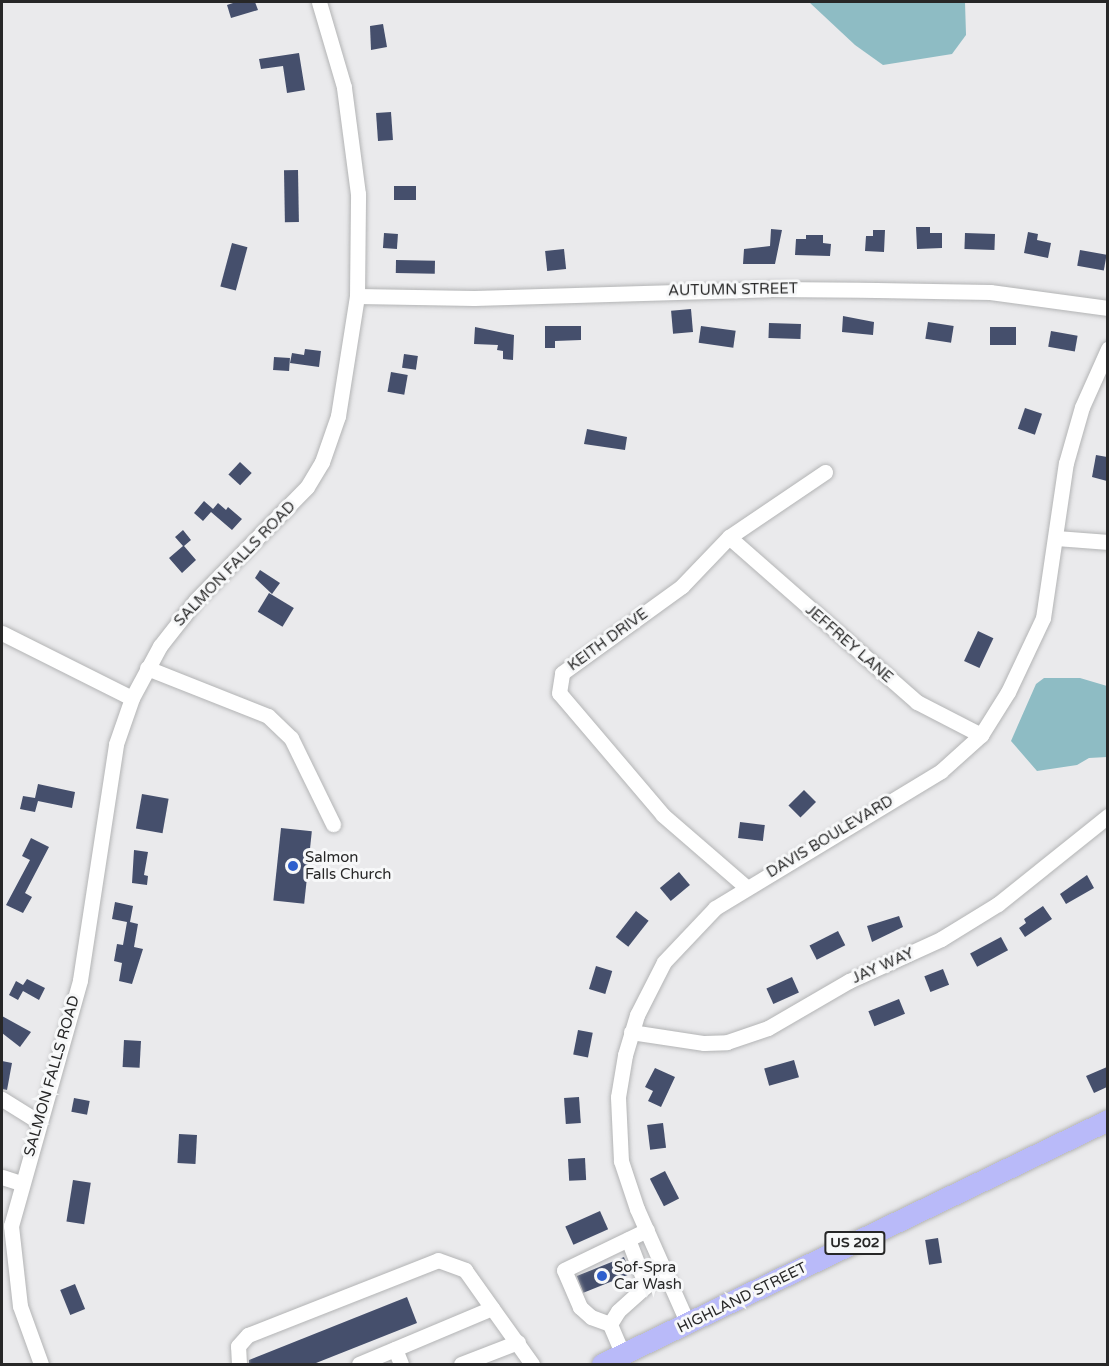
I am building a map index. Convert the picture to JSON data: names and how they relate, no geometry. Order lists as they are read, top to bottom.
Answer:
{
  "streets": {
    "highway": ["US 202", "HIGHLAND STREET"],
    "street": [
      "AUTUMN STREET",
      "SALMON FALLS ROAD",
      "KEITH DRIVE",
      "JEFFREY LANE",
      "DAVIS BOULEVARD",
      "JAY WAY"
    ]
  },
  "crossings": [
    ["AUTUMN STREET", "SALMON FALLS ROAD"],
    ["KEITH DRIVE", "JEFFREY LANE"],
    ["KEITH DRIVE", "DAVIS BOULEVARD"],
    ["JEFFREY LANE", "DAVIS BOULEVARD"],
    ["DAVIS BOULEVARD", "JAY WAY"],
    ["DAVIS BOULEVARD", "HIGHLAND STREET"]
  ],
  "places": ["Salmon Falls Church", "Sof-Spra Car Wash"]
}
